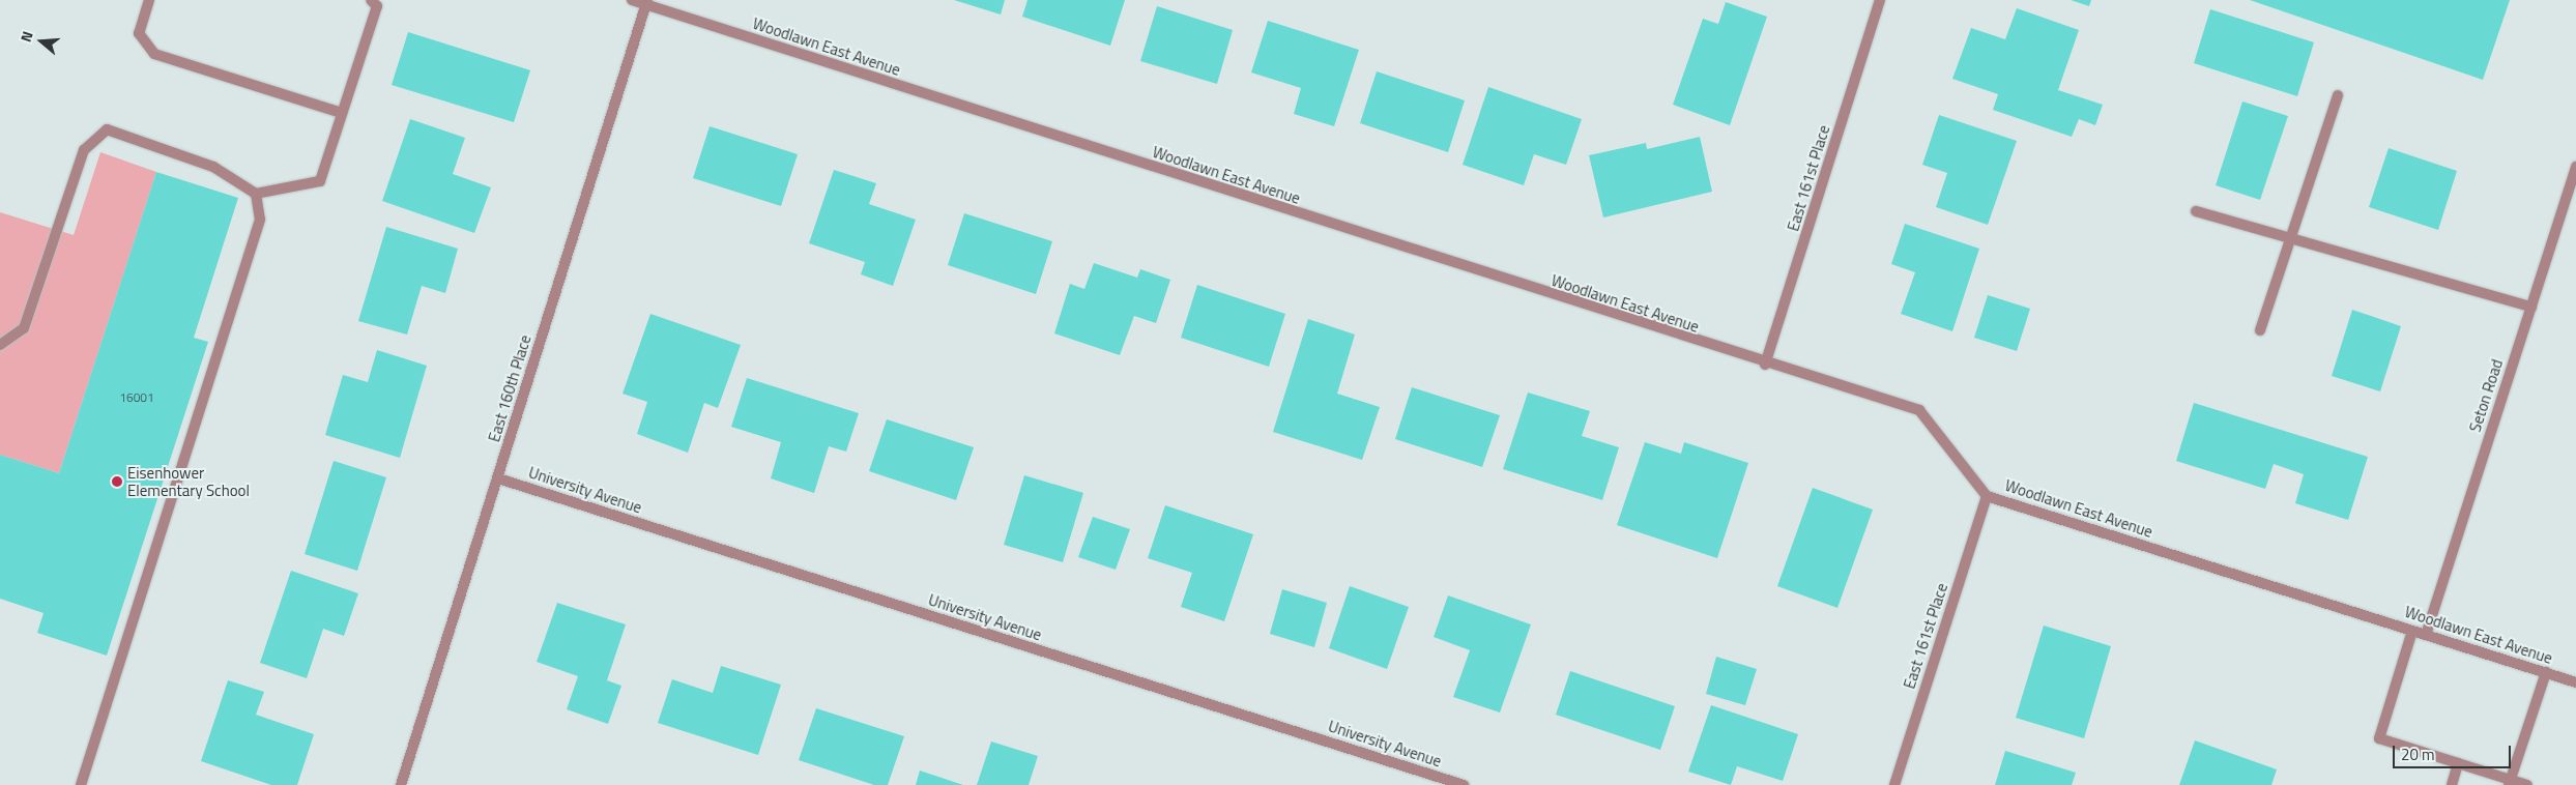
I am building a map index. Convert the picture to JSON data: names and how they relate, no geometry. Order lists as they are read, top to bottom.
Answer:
{
  "streets": {
    "street": [
      "Woodlawn East Avenue",
      "East 161st Place",
      "East 160th Place",
      "Seton Road",
      "University Avenue"
    ]
  },
  "crossings": [
    ["Woodlawn East Avenue", "East 161st Place"],
    ["Woodlawn East Avenue", "East 160th Place"],
    ["Woodlawn East Avenue", "Seton Road"],
    ["East 160th Place", "University Avenue"]
  ],
  "places": ["Eisenhower Elementary School"],
  "house_numbers": ["16001"],
  "scale_bar": "20 m",
  "north": "left"
}
